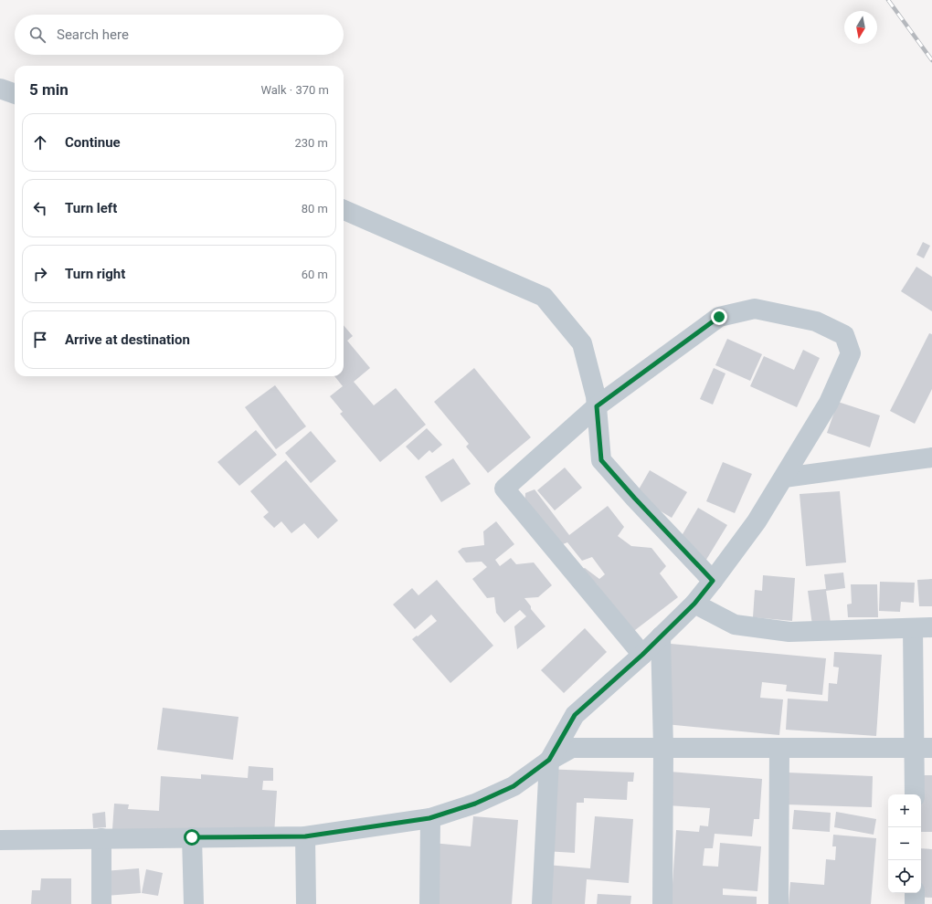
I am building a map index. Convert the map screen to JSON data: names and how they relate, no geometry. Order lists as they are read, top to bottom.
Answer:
{
  "north": "bottom",
  "page": {
    "search": "Search here",
    "heading": ["5 min", "Walk · 370 m"],
    "list": [
      ["Continue", "230 m"],
      ["Turn left", "80 m"],
      ["Turn right", "60 m"],
      "Arrive at destination"
    ],
    "map_buttons": ["+", "−"]
  }
}
